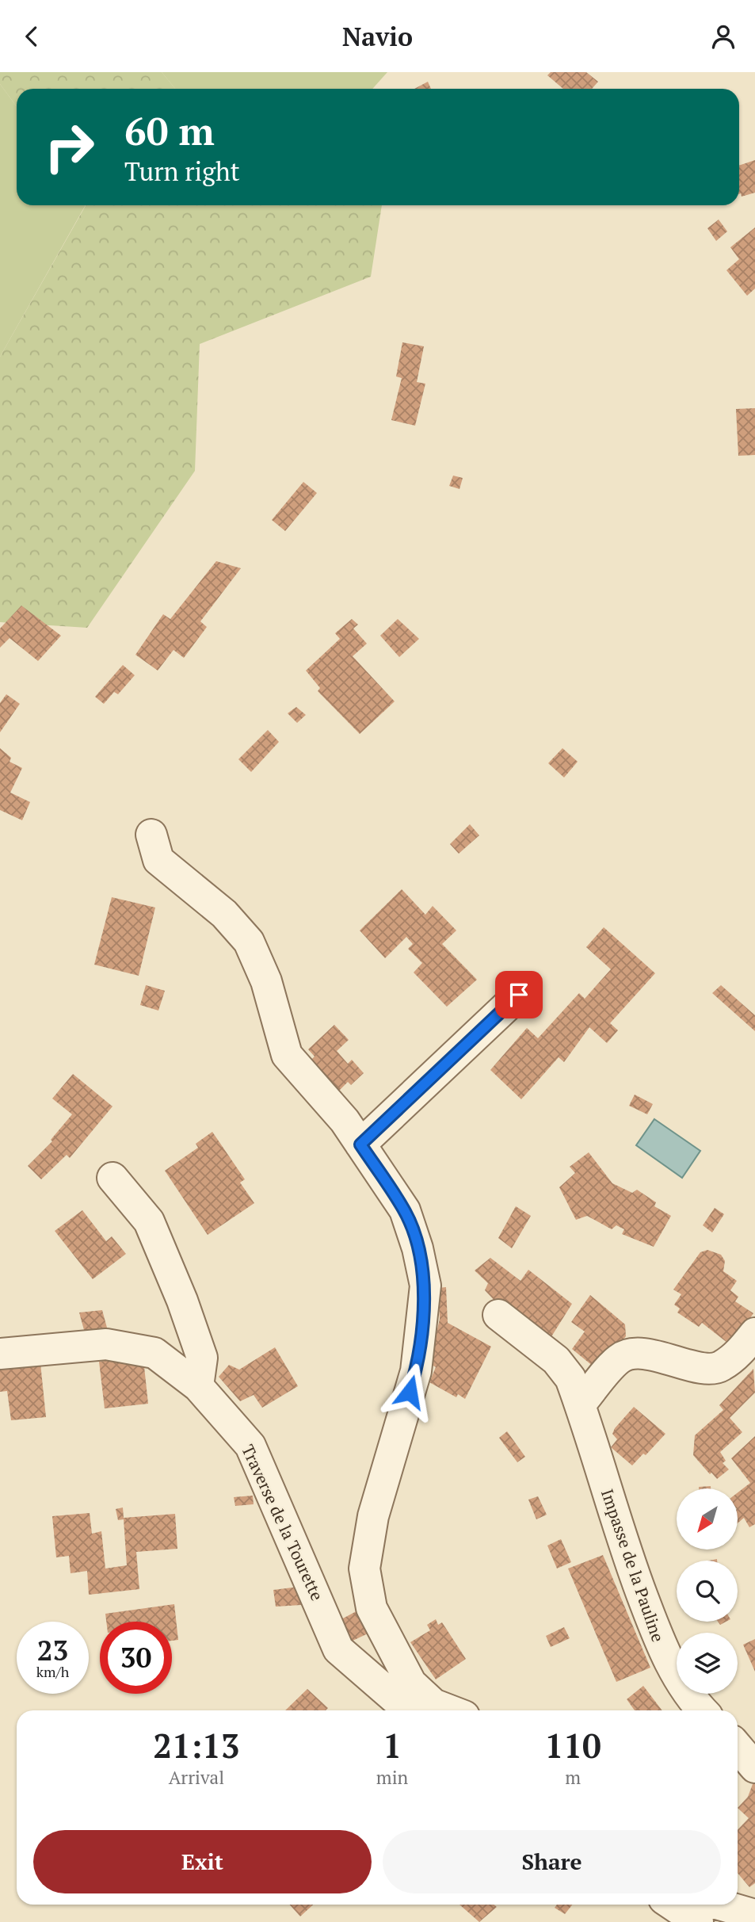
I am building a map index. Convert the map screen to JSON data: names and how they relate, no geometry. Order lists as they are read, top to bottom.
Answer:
{
  "streets": {
    "street": ["Traverse de la Tourette", "Impasse de la Pauline"]
  },
  "north": "bottom left",
  "page": {
    "header": "Navio",
    "turn": ["60 m", "Turn right"],
    "speed": "23 km/h",
    "limit": "30",
    "eta": [
      "21:13",
      "Arrival",
      "1",
      "min",
      "110",
      "m"
    ],
    "buttons": ["Exit", "Share"]
  }
}
